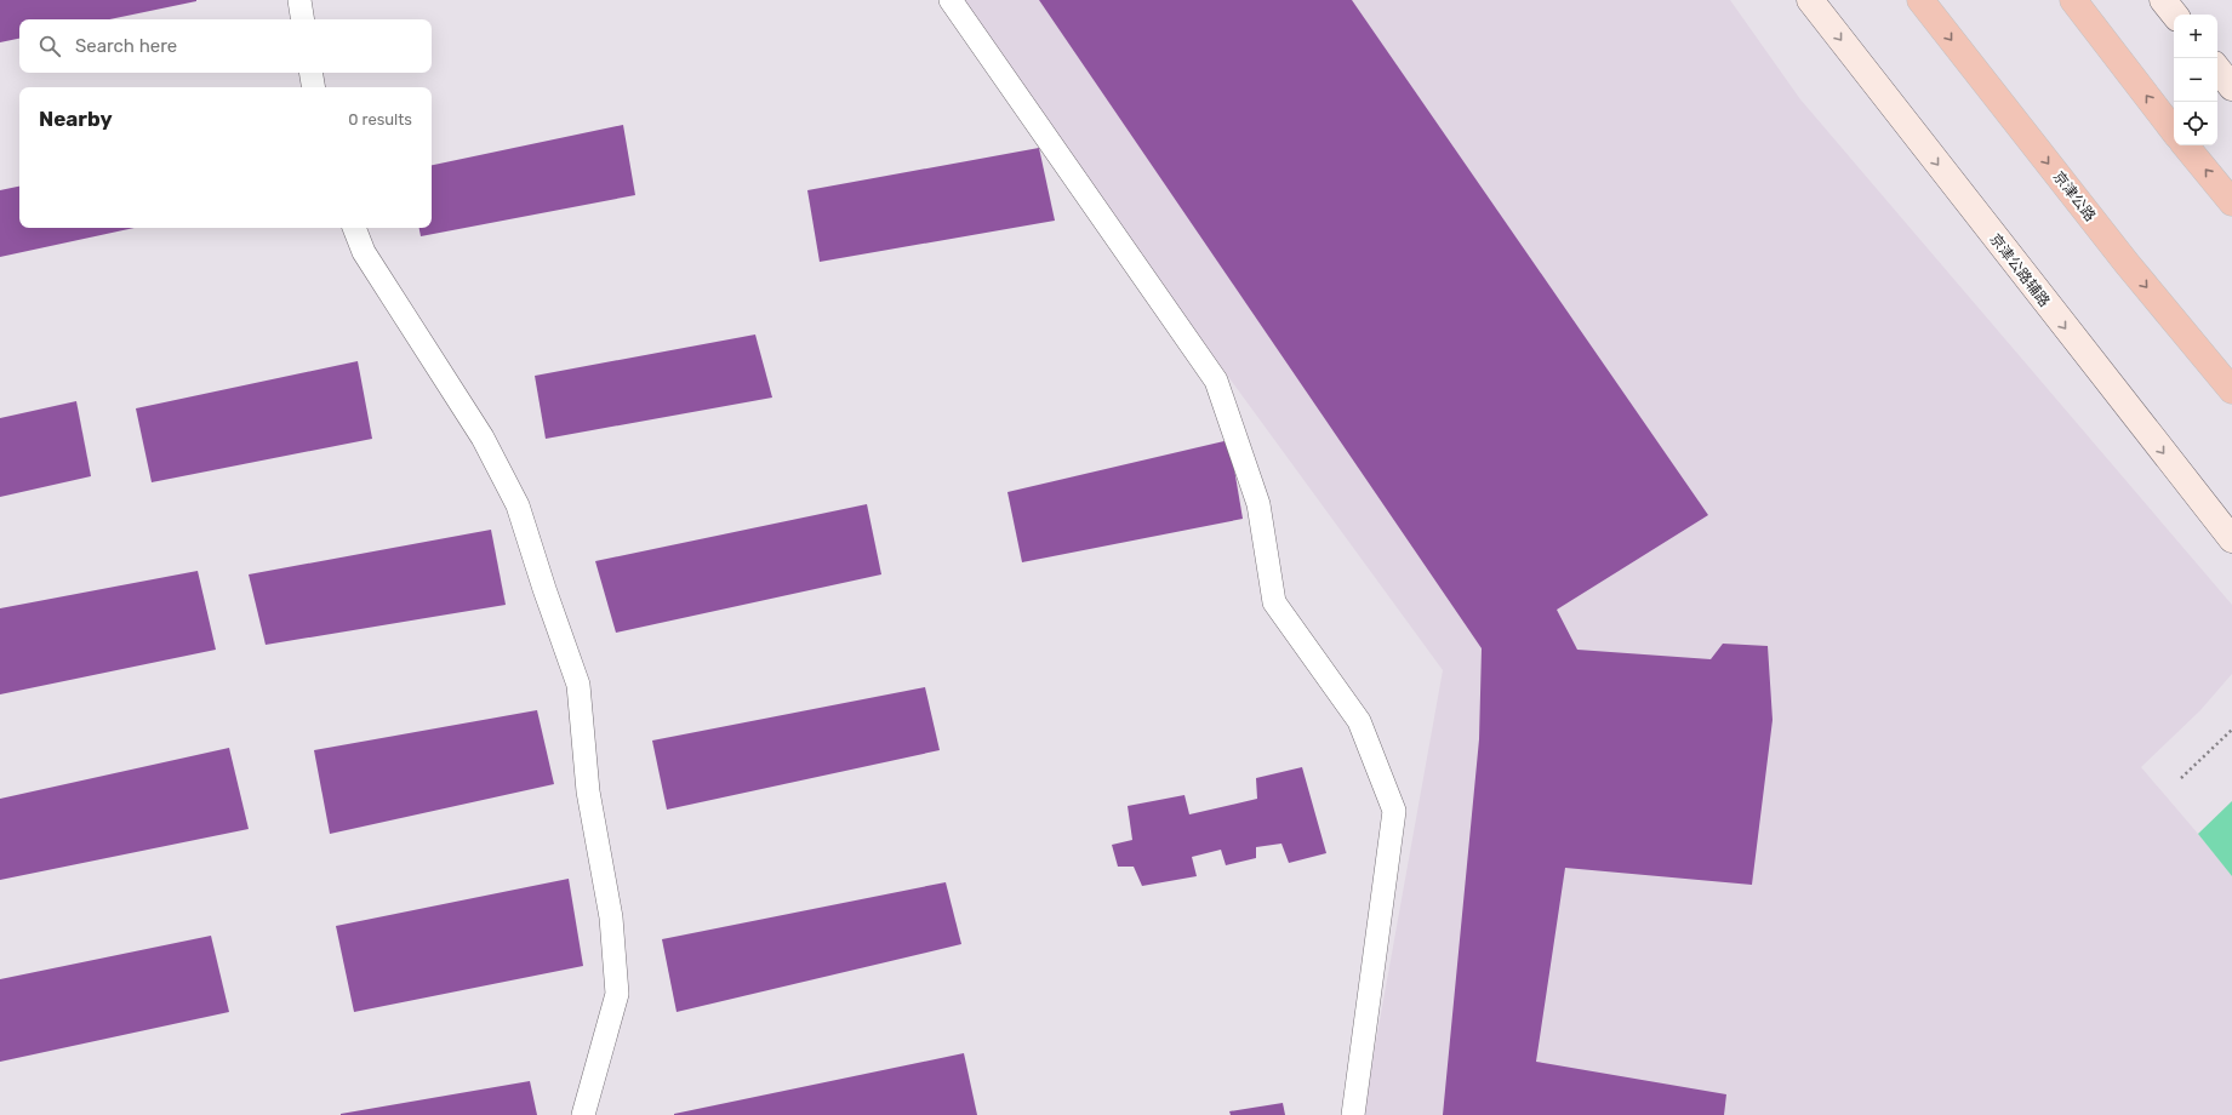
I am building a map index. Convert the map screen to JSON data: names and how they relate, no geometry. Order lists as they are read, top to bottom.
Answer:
{
  "streets": {
    "highway": ["京津公路"],
    "main road": ["京津公路辅路"]
  },
  "one_way": ["京津公路辅路"],
  "page": {
    "map_buttons": ["+", "−"],
    "search": "Search here",
    "heading": ["Nearby", "0 results"]
  }
}
